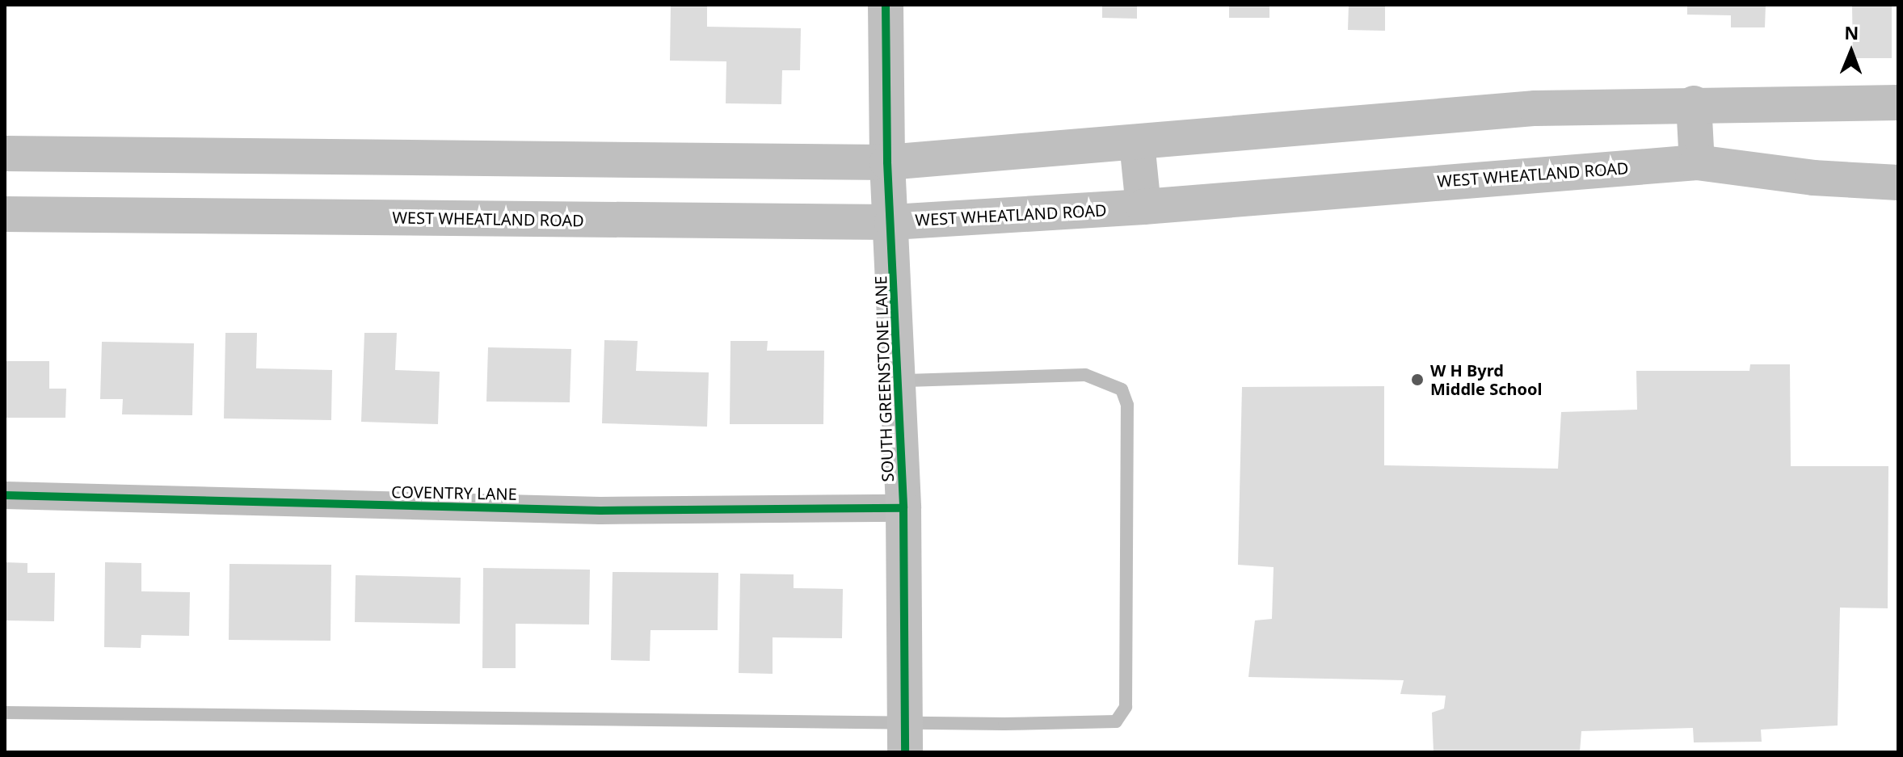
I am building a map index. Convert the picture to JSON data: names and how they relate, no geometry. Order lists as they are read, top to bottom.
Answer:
{
  "streets": {
    "main road": ["WEST WHEATLAND ROAD", "SOUTH GREENSTONE LANE"],
    "street": ["COVENTRY LANE"]
  },
  "crossings": [
    ["WEST WHEATLAND ROAD", "SOUTH GREENSTONE LANE"],
    ["SOUTH GREENSTONE LANE", "COVENTRY LANE"]
  ],
  "places": ["W H Byrd Middle School"],
  "north": "top"
}
